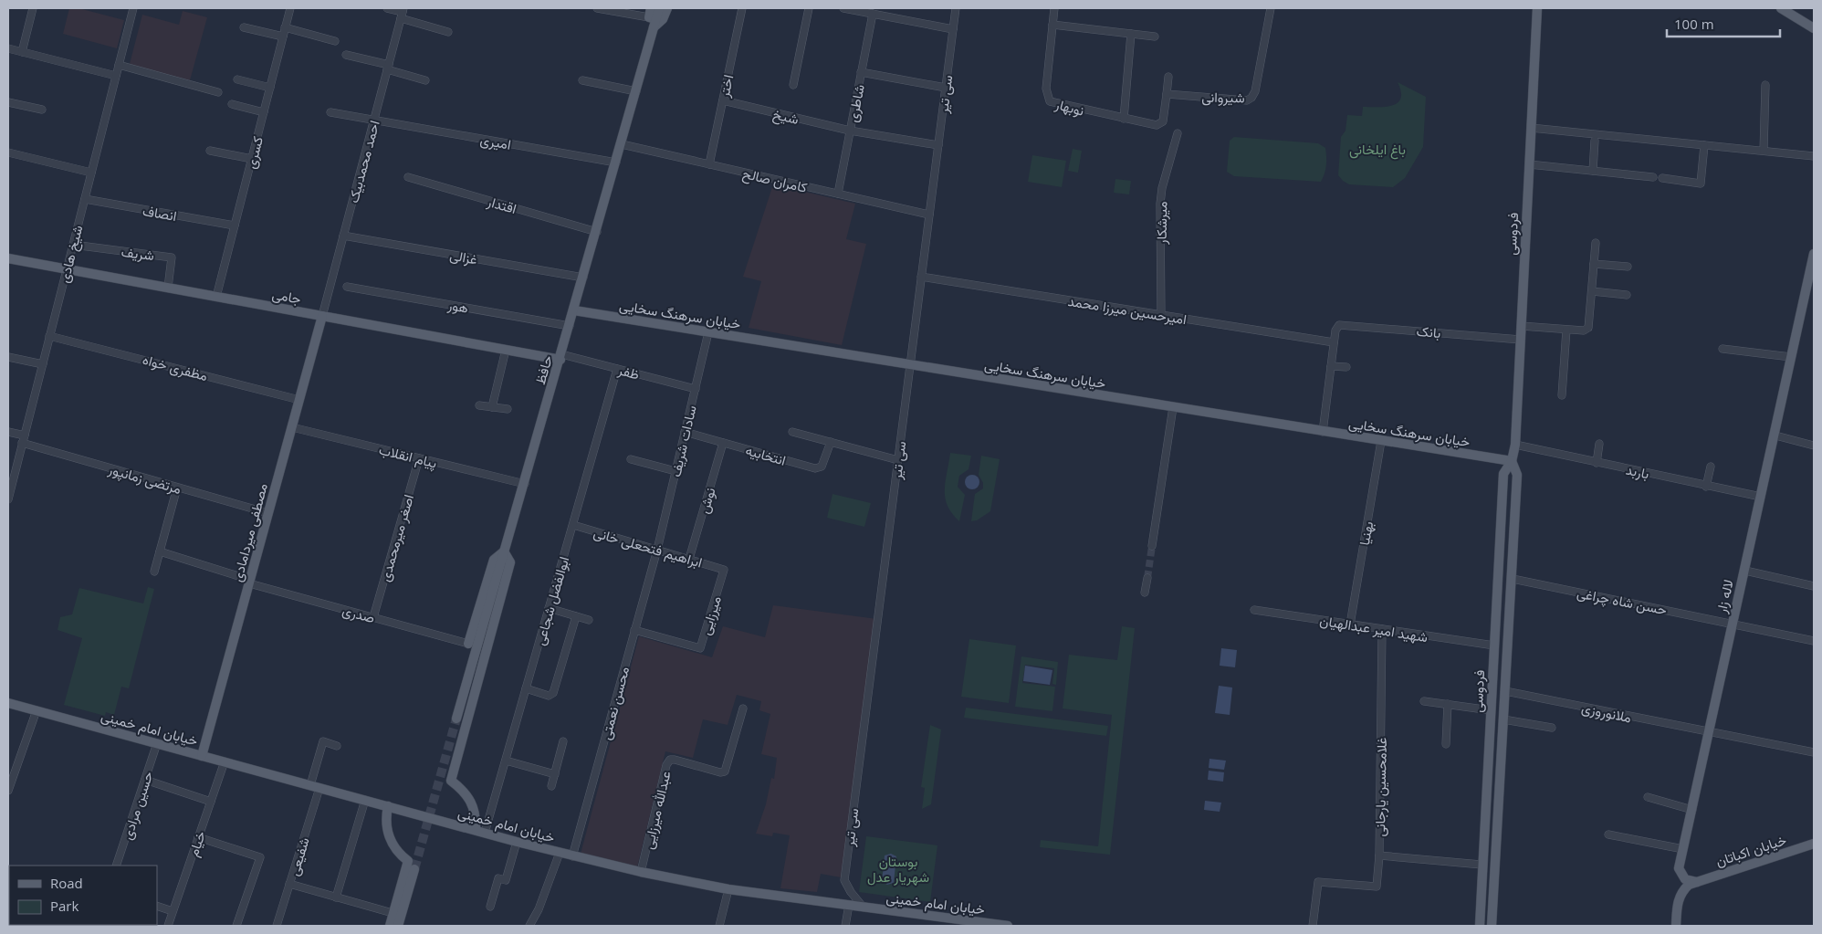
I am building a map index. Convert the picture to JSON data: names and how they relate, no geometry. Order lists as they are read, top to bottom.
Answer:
{
  "streets": {
    "main road": [
      "فردوسی",
      "جامی",
      "خیابان سرهنگ سخایی",
      "حافظ",
      "مصطفی میردامادی",
      "لاله زار",
      "خیابان امام خمینی",
      "خیابان اکباتان"
    ],
    "street": [
      "اختر",
      "سی تیر",
      "شیروانی",
      "شاطری",
      "نوبهار",
      "شیخ",
      "امیری",
      "کسری",
      "احمد محمدبیک",
      "کامران صالح",
      "اقتدار",
      "انصاف",
      "میرشکار",
      "شریف",
      "شیخ هادی",
      "غزالی",
      "هور",
      "امیرحسین میرزا محمد",
      "بانک",
      "مظفری خواه",
      "ظفر",
      "سادات شریف",
      "انتخابیه",
      "پیام انقلاب",
      "باربد",
      "مرتضی زمانپور",
      "نوش",
      "بهنیا",
      "اصغر میرمحمدی",
      "ابراهیم فتحعلی خانی",
      "ابوالفضل شجاعی",
      "حسن شاه چراغی",
      "صدری",
      "میرزایی",
      "شهید امیر عبدالهیان",
      "محسن نعمتی",
      "ملانوروزی",
      "غلامحسین یارجانی",
      "حسین مرادی",
      "عبدالله میرزایی",
      "خیام",
      "شفیعی"
    ]
  },
  "crossings": [
    ["اختر", "شیخ"],
    ["اختر", "کامران صالح"],
    ["سی تیر", "شیخ"],
    ["سی تیر", "کامران صالح"],
    ["سی تیر", "امیرحسین میرزا محمد"],
    ["سی تیر", "خیابان سرهنگ سخایی"],
    ["سی تیر", "خیابان امام خمینی"],
    ["شیروانی", "نوبهار"],
    ["شاطری", "شیخ"],
    ["شاطری", "کامران صالح"],
    ["امیری", "احمد محمدبیک"],
    ["امیری", "حافظ"],
    ["کسری", "انصاف"],
    ["کسری", "جامی"],
    ["احمد محمدبیک", "غزالی"],
    ["احمد محمدبیک", "جامی"],
    ["احمد محمدبیک", "مصطفی میردامادی"],
    ["کامران صالح", "حافظ"],
    ["اقتدار", "حافظ"],
    ["انصاف", "شیخ هادی"],
    ["میرشکار", "امیرحسین میرزا محمد"],
    ["فردوسی", "خیابان سرهنگ سخایی"],
    ["فردوسی", "بانک"],
    ["فردوسی", "باربد"],
    ["فردوسی", "حسن شاه چراغی"],
    ["فردوسی", "شهید امیر عبدالهیان"],
    ["فردوسی", "ملانوروزی"],
    ["شریف", "شیخ هادی"],
    ["شریف", "جامی"],
    ["شیخ هادی", "جامی"],
    ["شیخ هادی", "مظفری خواه"],
    ["شیخ هادی", "مرتضی زمانپور"],
    ["غزالی", "حافظ"],
    ["جامی", "حافظ"],
    ["جامی", "ظفر"],
    ["جامی", "مصطفی میردامادی"],
    ["هور", "حافظ"],
    ["امیرحسین میرزا محمد", "بانک"],
    ["خیابان سرهنگ سخایی", "حافظ"],
    ["خیابان سرهنگ سخایی", "سادات شریف"],
    ["خیابان سرهنگ سخایی", "بهنیا"],
    ["مظفری خواه", "مصطفی میردامادی"],
    ["حافظ", "ظفر"],
    ["حافظ", "پیام انقلاب"],
    ["ظفر", "سادات شریف"],
    ["ظفر", "ابوالفضل شجاعی"],
    ["سادات شریف", "انتخابیه"],
    ["سادات شریف", "ابراهیم فتحعلی خانی"],
    ["سادات شریف", "محسن نعمتی"],
    ["انتخابیه", "نوش"],
    ["پیام انقلاب", "مصطفی میردامادی"],
    ["پیام انقلاب", "اصغر میرمحمدی"],
    ["باربد", "لاله زار"],
    ["مرتضی زمانپور", "مصطفی میردامادی"],
    ["نوش", "ابراهیم فتحعلی خانی"],
    ["مصطفی میردامادی", "صدری"],
    ["مصطفی میردامادی", "خیابان امام خمینی"],
    ["بهنیا", "شهید امیر عبدالهیان"],
    ["اصغر میرمحمدی", "صدری"],
    ["ابراهیم فتحعلی خانی", "ابوالفضل شجاعی"],
    ["ابراهیم فتحعلی خانی", "میرزایی"],
    ["ابراهیم فتحعلی خانی", "محسن نعمتی"],
    ["لاله زار", "حسن شاه چراغی"],
    ["لاله زار", "ملانوروزی"],
    ["لاله زار", "خیابان اکباتان"],
    ["ابوالفضل شجاعی", "خیابان امام خمینی"],
    ["میرزایی", "محسن نعمتی"],
    ["شهید امیر عبدالهیان", "غلامحسین یارجانی"],
    ["محسن نعمتی", "خیابان امام خمینی"],
    ["خیابان امام خمینی", "حسین مرادی"],
    ["خیابان امام خمینی", "عبدالله میرزایی"],
    ["خیابان امام خمینی", "خیام"],
    ["خیابان امام خمینی", "شفیعی"]
  ],
  "parks": ["باغ ایلخانی", "بوستان شهریار عدل"],
  "legend": ["Road", "Park"],
  "scale_bar": "100 m"
}
